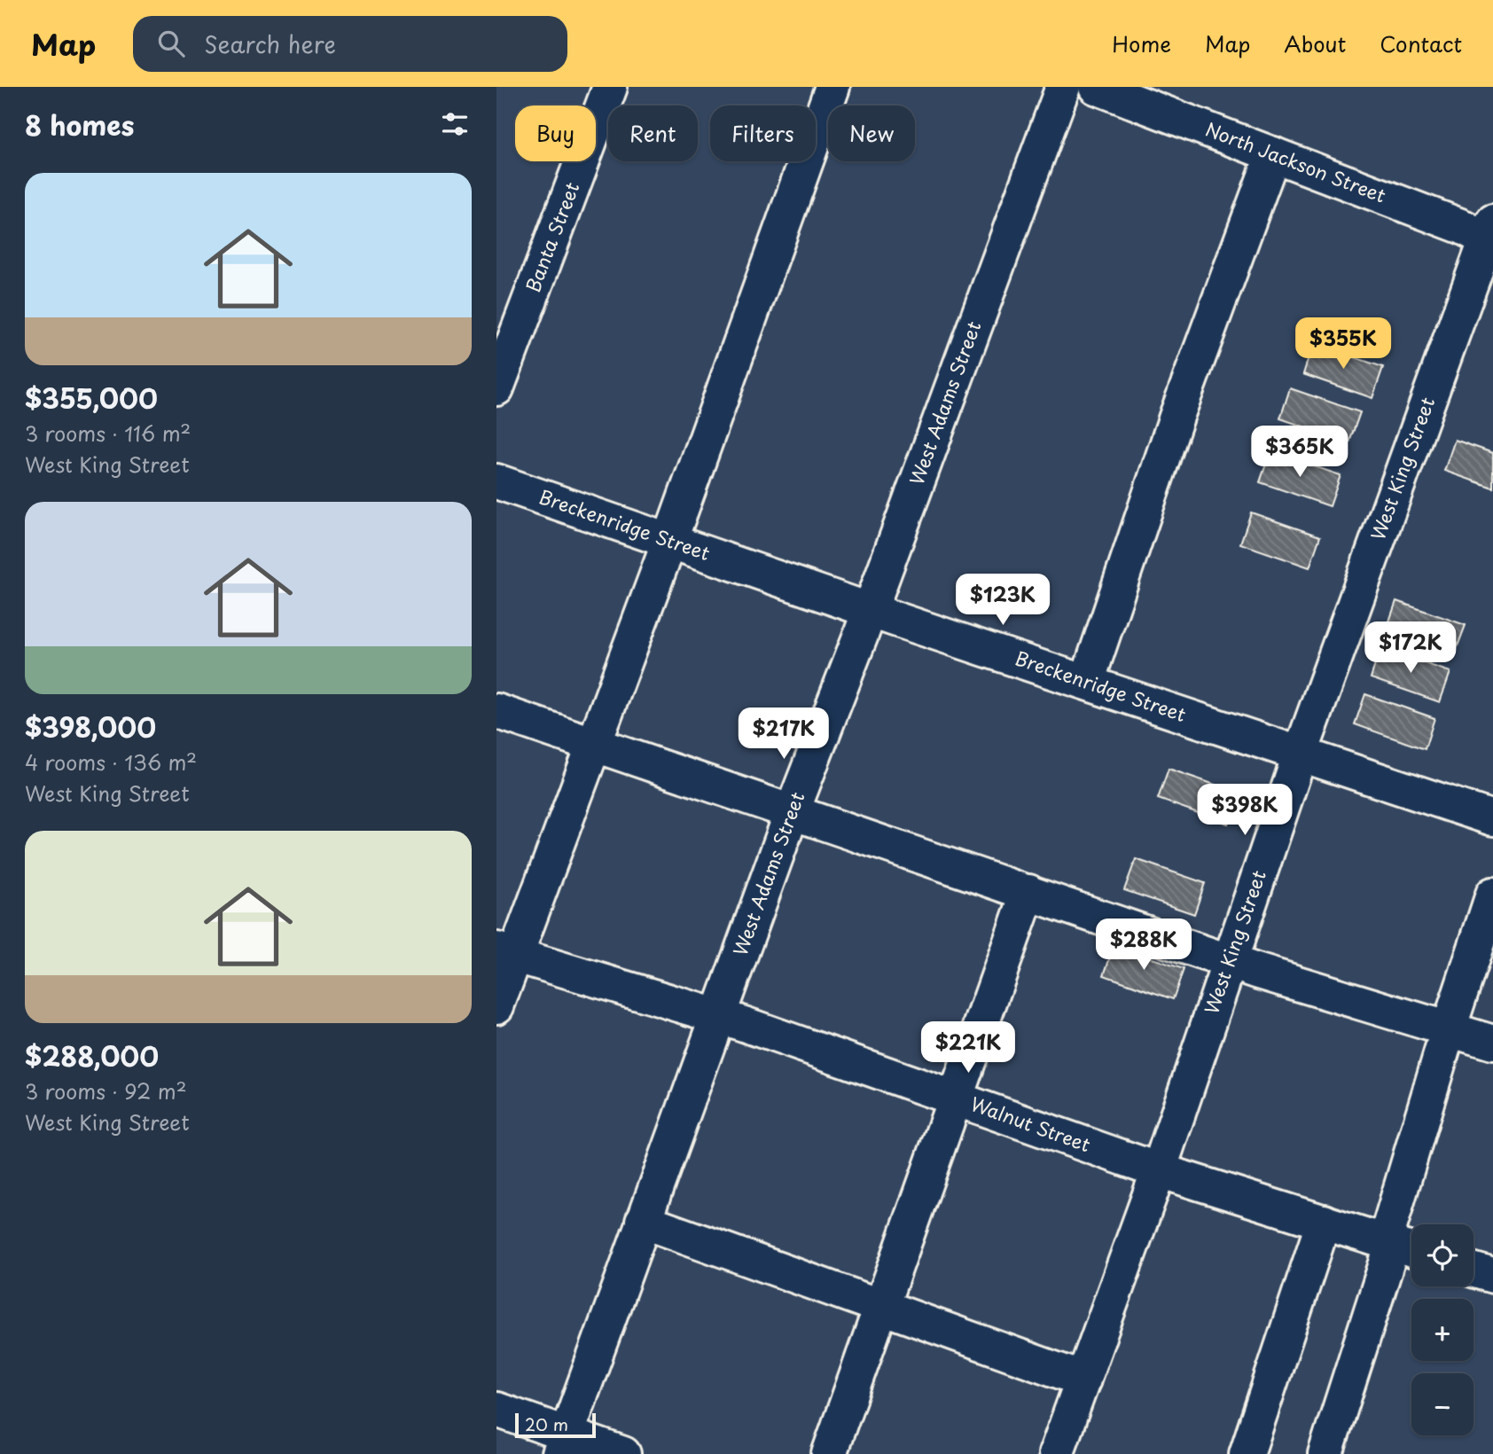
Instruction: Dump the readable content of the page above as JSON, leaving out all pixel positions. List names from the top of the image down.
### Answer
{
  "streets": {
    "street": [
      "North Jackson Street",
      "Banta Street",
      "West Adams Street",
      "West King Street",
      "Breckenridge Street",
      "Walnut Street"
    ]
  },
  "crossings": [
    ["North Jackson Street", "West King Street"],
    ["West Adams Street", "Breckenridge Street"],
    ["West Adams Street", "Walnut Street"],
    ["West King Street", "Breckenridge Street"],
    ["West King Street", "Walnut Street"]
  ],
  "scale_bar": "20 m",
  "page": {
    "header": "Map",
    "search": "Search here",
    "nav": [
      "Home",
      "Map",
      "About",
      "Contact"
    ],
    "heading": "8 homes",
    "chip": [
      "Buy",
      "Rent",
      "Filters",
      "New"
    ],
    "list": [
      {
        "name": "$355,000",
        "note": "3 rooms · 116 m² · West King Street"
      },
      {
        "name": "$398,000",
        "note": "4 rooms · 136 m² · West King Street"
      },
      {
        "name": "$288,000",
        "note": "3 rooms · 92 m² · West King Street"
      }
    ],
    "price": [
      "$355K",
      "$365K",
      "$123K",
      "$172K",
      "$217K",
      "$398K",
      "$288K",
      "$221K"
    ],
    "map_buttons": ["+", "−"],
    "scale": "20 m"
  }
}
